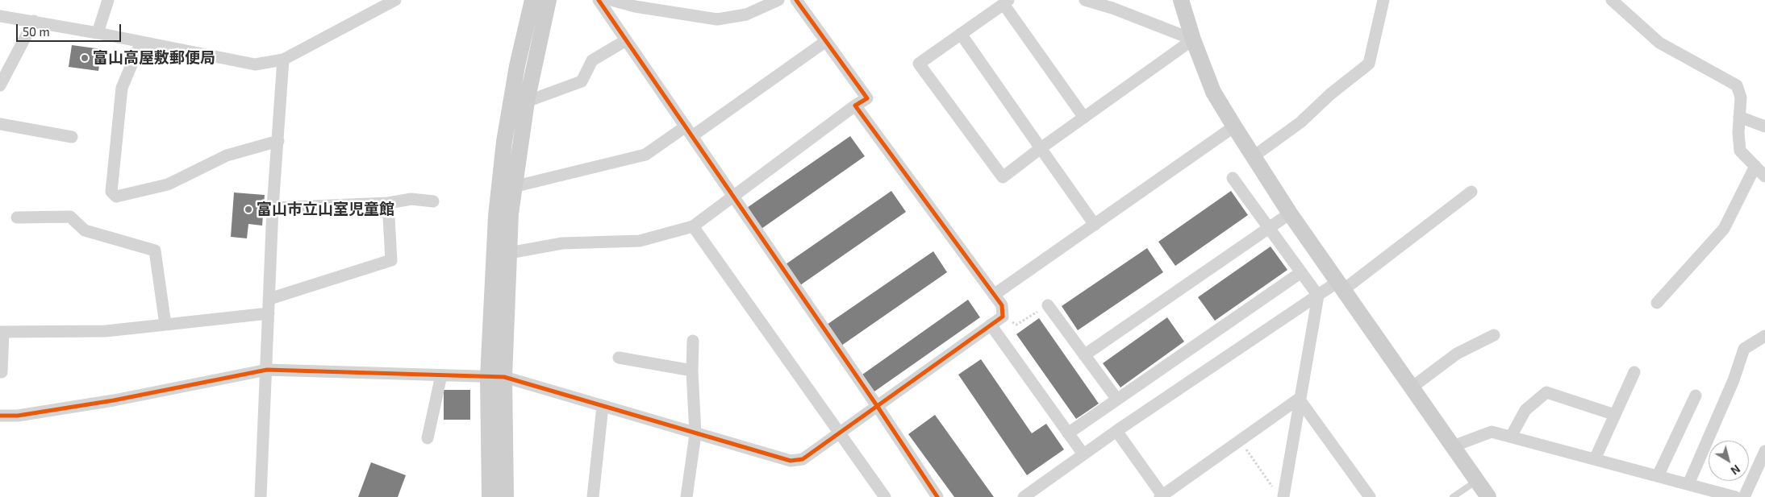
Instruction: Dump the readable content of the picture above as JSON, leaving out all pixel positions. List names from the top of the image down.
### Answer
{
  "places": ["富山高屋敷郵便局", "富山市立山室児童館"],
  "scale_bar": "50 m",
  "north": "bottom right"
}
